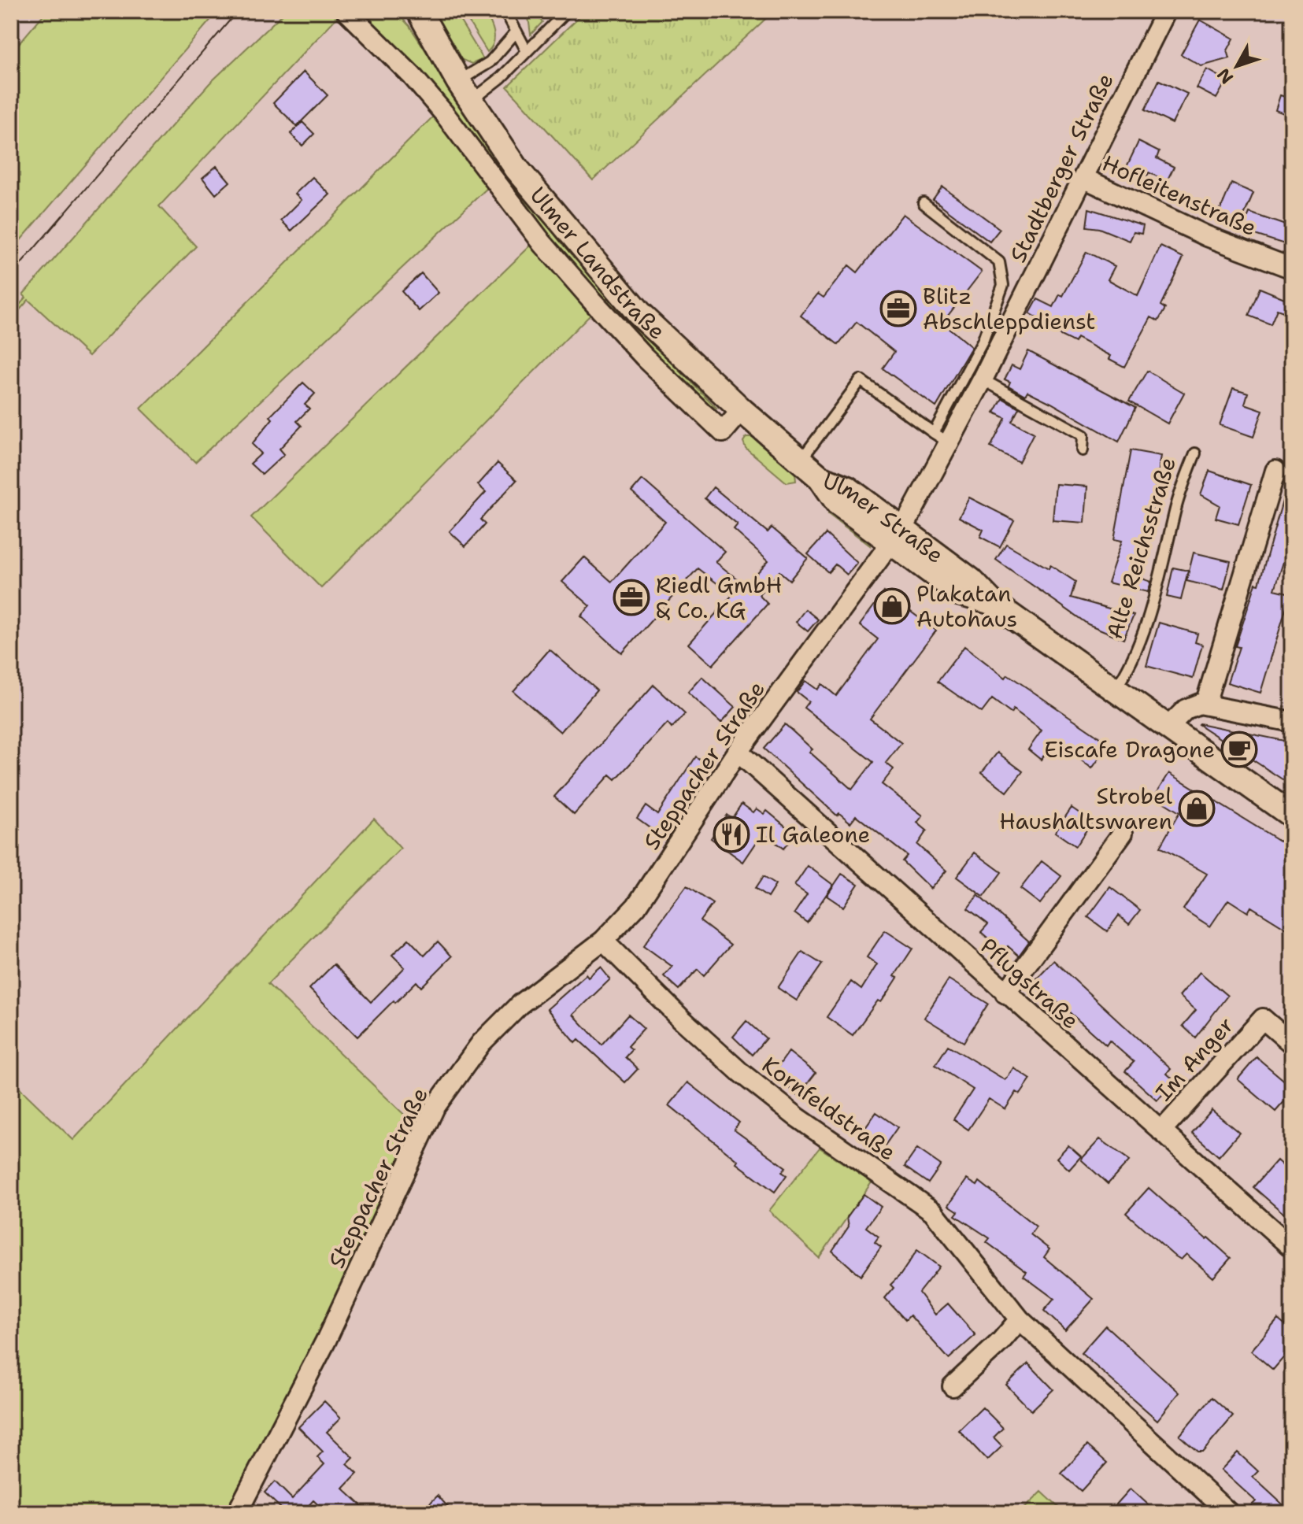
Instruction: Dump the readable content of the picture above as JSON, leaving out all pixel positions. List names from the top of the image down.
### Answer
{
  "streets": {
    "street": [
      "Stadtberger Straße",
      "Hofleitenstraße",
      "Ulmer Landstraße",
      "Ulmer Straße",
      "Steppacher Straße",
      "Pflugstraße",
      "Im Anger",
      "Kornfeldstraße"
    ],
    "lane": ["Alte Reichsstraße"]
  },
  "crossings": [
    ["Stadtberger Straße", "Hofleitenstraße"],
    ["Stadtberger Straße", "Ulmer Straße"],
    ["Stadtberger Straße", "Steppacher Straße"],
    ["Ulmer Landstraße", "Ulmer Straße"],
    ["Ulmer Straße", "Alte Reichsstraße"],
    ["Ulmer Straße", "Steppacher Straße"],
    ["Steppacher Straße", "Pflugstraße"],
    ["Steppacher Straße", "Kornfeldstraße"],
    ["Pflugstraße", "Im Anger"]
  ],
  "places": {
    "office": ["Blitz Abschleppdienst", "Riedl GmbH & Co. KG"],
    "shop": ["Plakatan Autohaus", "Strobel Haushaltswaren"],
    "cafe": ["Eiscafe Dragone"],
    "restaurant": ["Il Galeone"]
  },
  "north": "bottom left"
}
